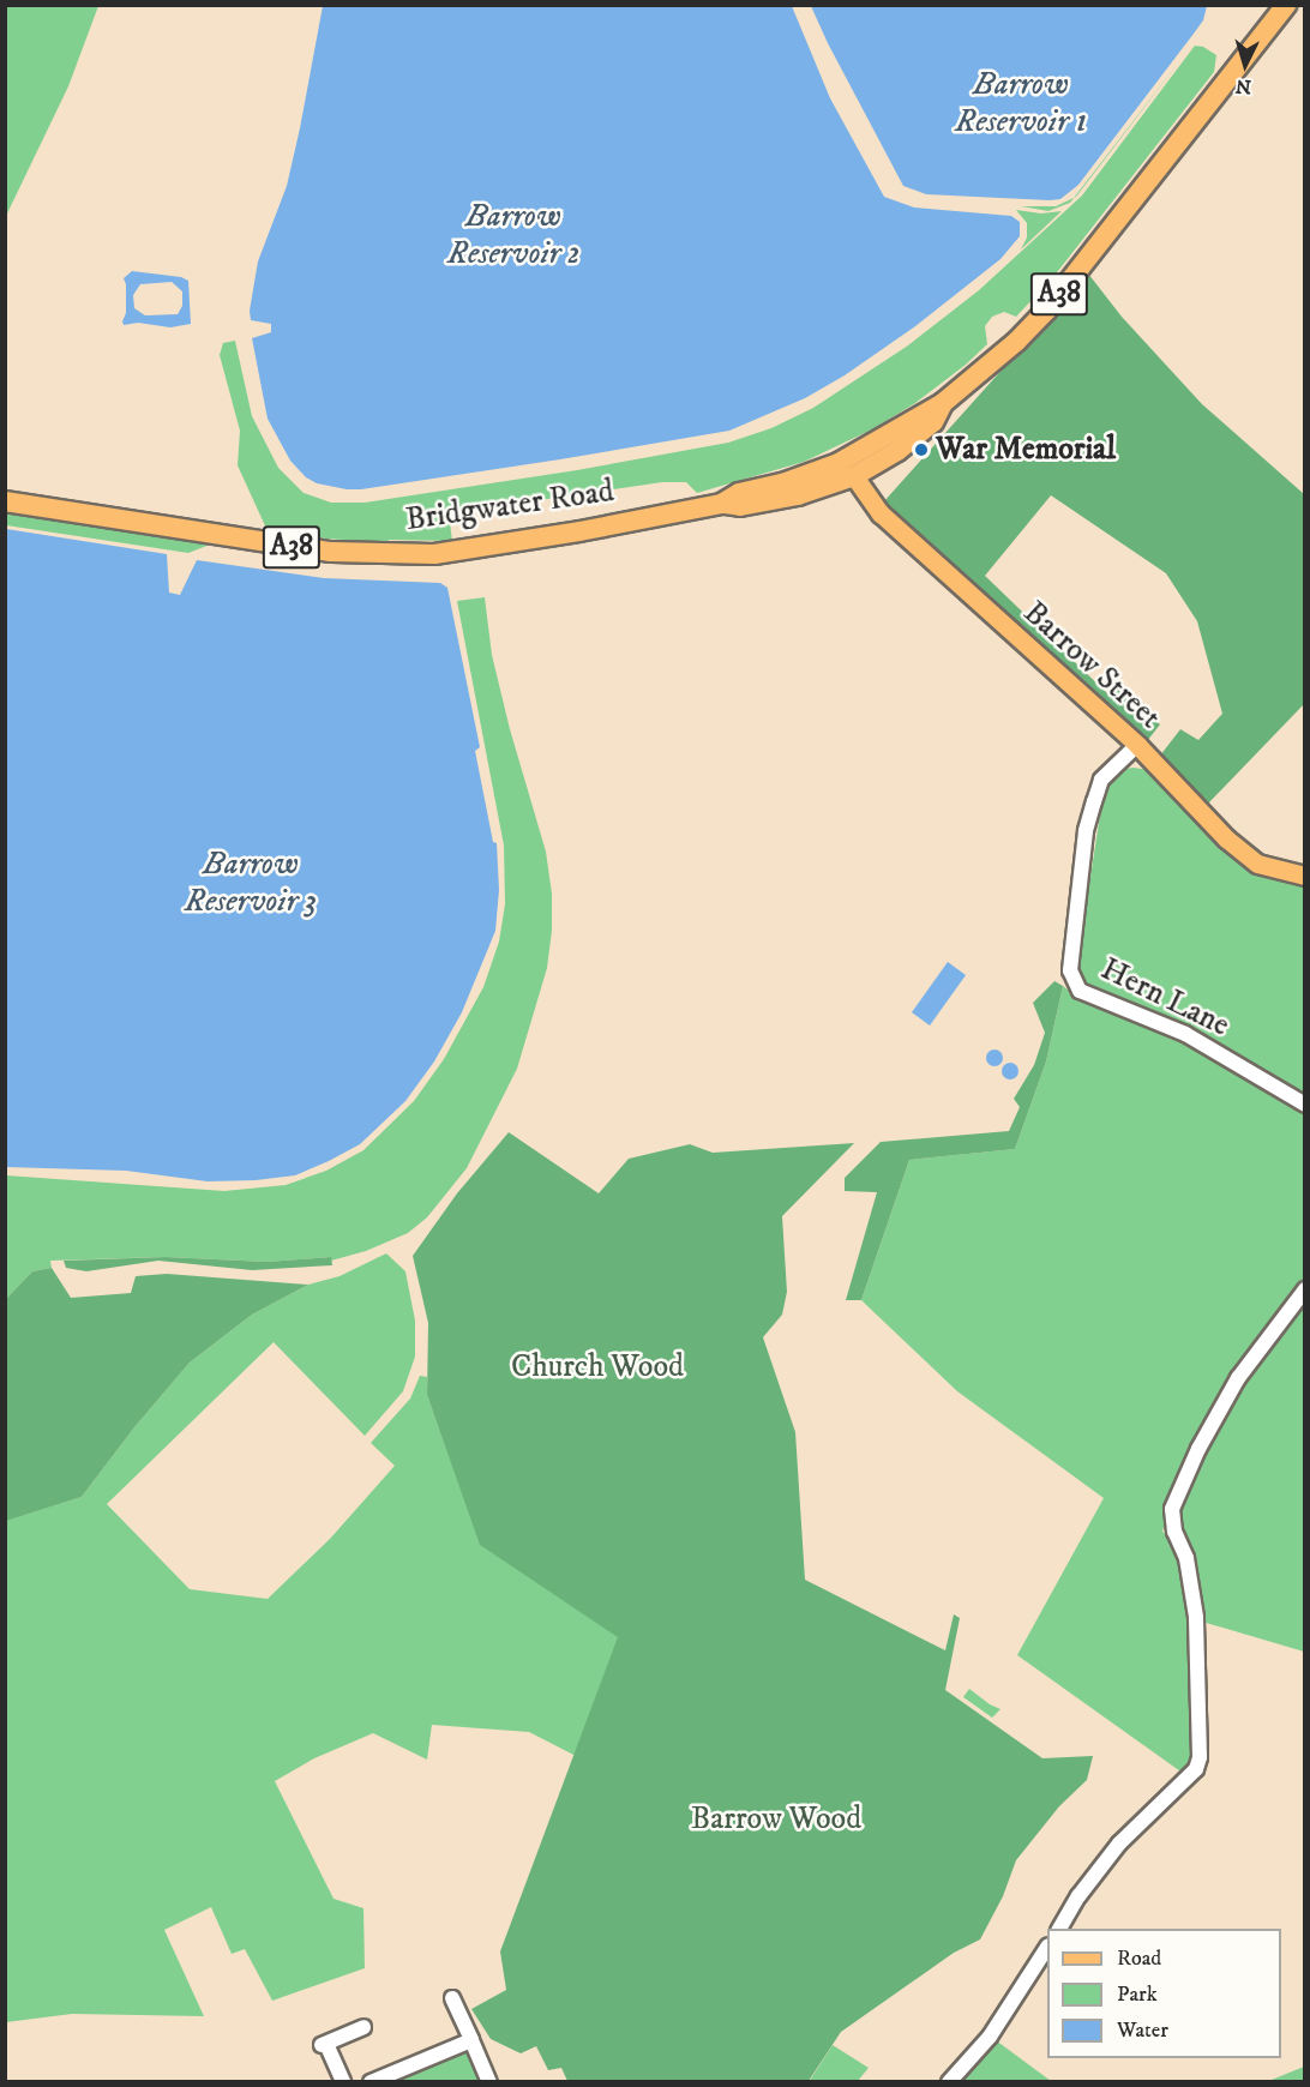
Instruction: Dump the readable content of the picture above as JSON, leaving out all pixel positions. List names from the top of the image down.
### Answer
{
  "streets": {
    "highway": ["A38", "Bridgwater Road"],
    "main road": ["Barrow Street"],
    "street": ["Hern Lane"]
  },
  "crossings": [
    ["Bridgwater Road", "Barrow Street"],
    ["Barrow Street", "Hern Lane"]
  ],
  "water": ["Barrow Reservoir 1", "Barrow Reservoir 2", "Barrow Reservoir 3"],
  "parks": ["Church Wood", "Barrow Wood"],
  "places": ["War Memorial"],
  "legend": ["Road", "Park", "Water"],
  "north": "bottom"
}
